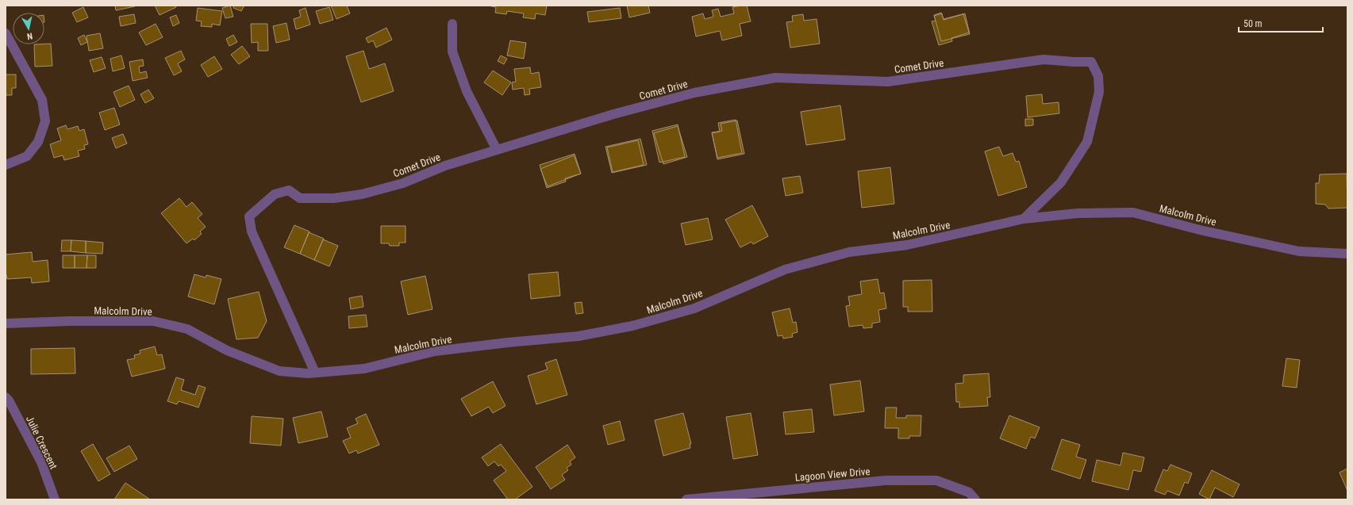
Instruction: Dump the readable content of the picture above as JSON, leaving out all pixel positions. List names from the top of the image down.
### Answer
{
  "streets": {
    "street": [
      "Comet Drive",
      "Malcolm Drive",
      "Julie Crescent",
      "Lagoon View Drive"
    ]
  },
  "crossings": [
    ["Comet Drive", "Malcolm Drive"]
  ],
  "scale_bar": "50 m",
  "north": "bottom"
}
